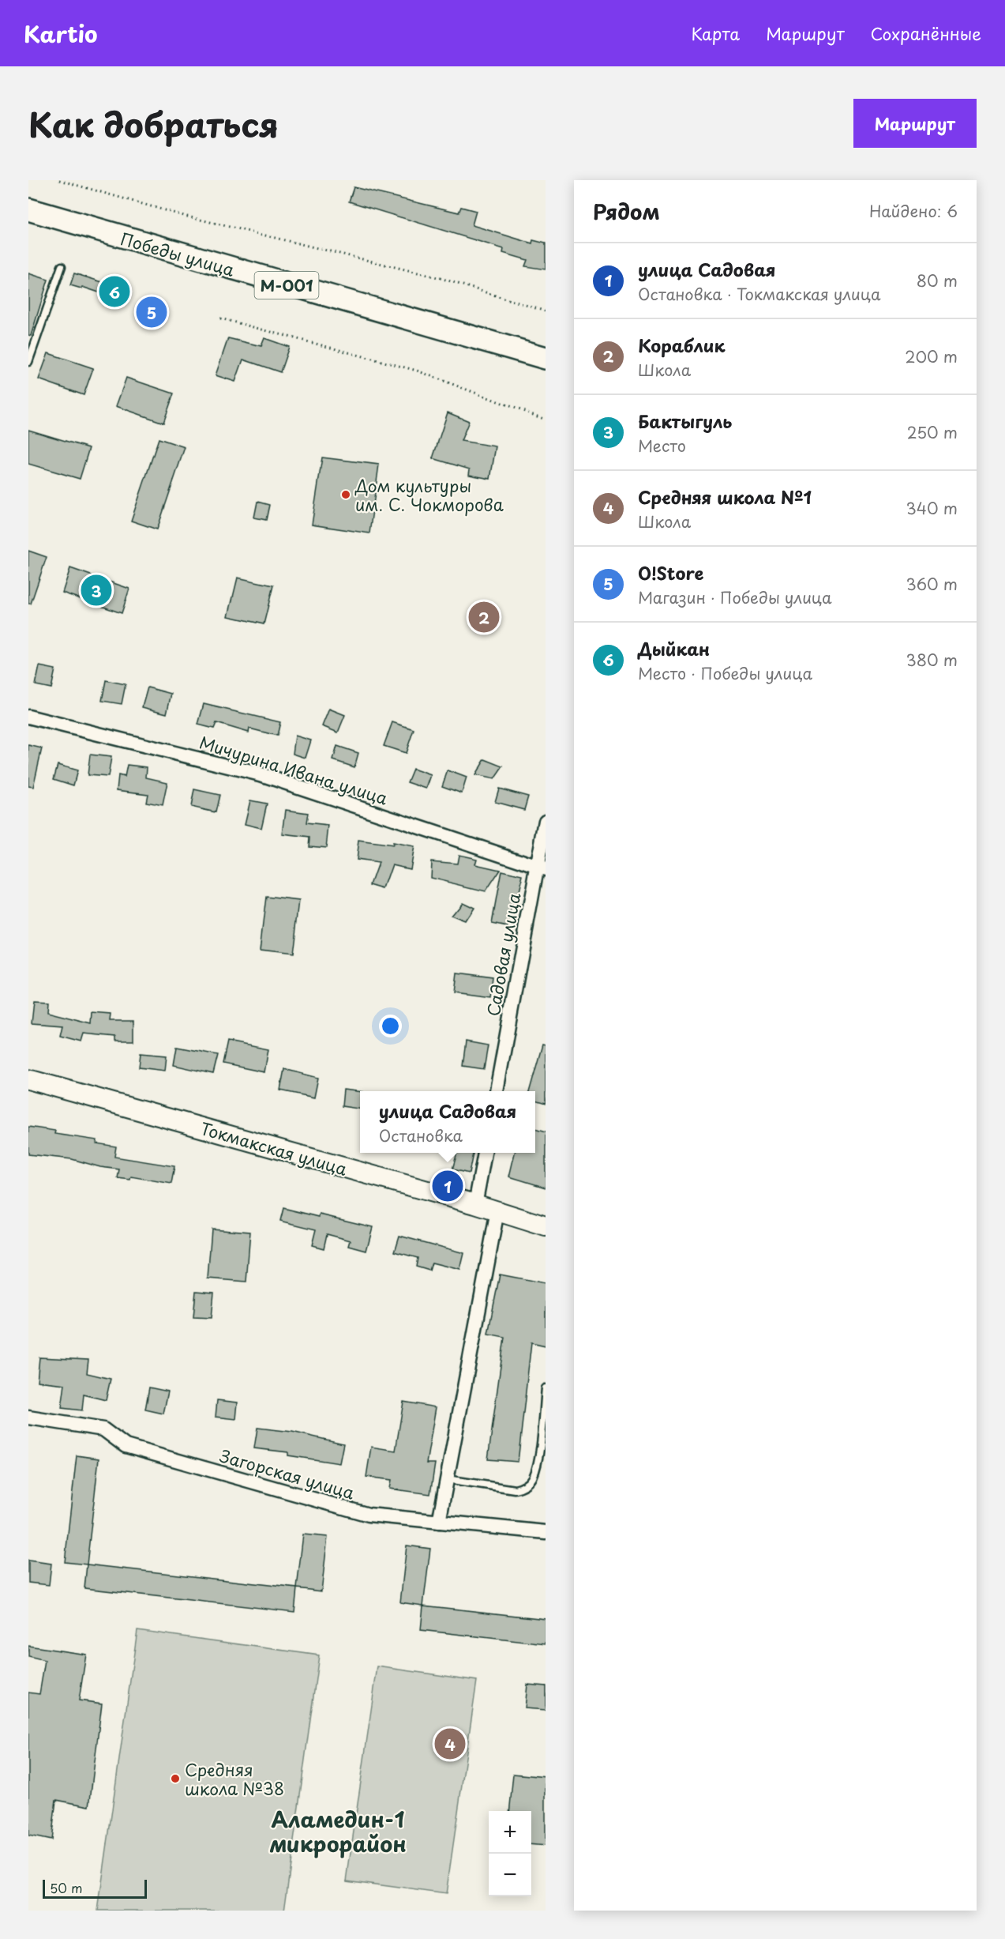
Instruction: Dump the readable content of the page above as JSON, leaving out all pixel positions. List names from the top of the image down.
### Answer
{
  "streets": {
    "main road": ["Победы улица", "М-001", "Токмакская улица"],
    "street": ["Мичурина Ивана улица", "Садовая улица", "Загорская улица"]
  },
  "crossings": [
    ["Мичурина Ивана улица", "Садовая улица"]
  ],
  "districts": ["Аламедин-1 микрорайон"],
  "places": ["Дом культуры им. С. Чокморова", "Средняя школа №38"],
  "scale_bar": "50 m",
  "page": {
    "header": "Kartio",
    "nav": ["Карта", "Маршрут", "Сохранённые"],
    "title": "Как добраться",
    "buttons": "Маршрут",
    "heading": ["Рядом", "Найдено: 6"],
    "list": [
      {
        "mark": "1",
        "name": "улица Садовая",
        "note": "Остановка · Токмакская улица",
        "value": "80 m"
      },
      {
        "mark": "2",
        "name": "Кораблик",
        "note": "Школа",
        "value": "200 m"
      },
      {
        "mark": "3",
        "name": "Бактыгуль",
        "note": "Место",
        "value": "250 m"
      },
      {
        "mark": "4",
        "name": "Средняя школа №1",
        "note": "Школа",
        "value": "340 m"
      },
      {
        "mark": "5",
        "name": "O!Store",
        "note": "Магазин · Победы улица",
        "value": "360 m"
      },
      {
        "mark": "6",
        "name": "Дыйкан",
        "note": "Место · Победы улица",
        "value": "380 m"
      }
    ],
    "pins": [
      "6",
      "5",
      "3",
      "2",
      "1",
      "4"
    ],
    "popup": ["улица Садовая", "Остановка"],
    "map_buttons": ["+", "−"],
    "scale": "50 m"
  }
}
